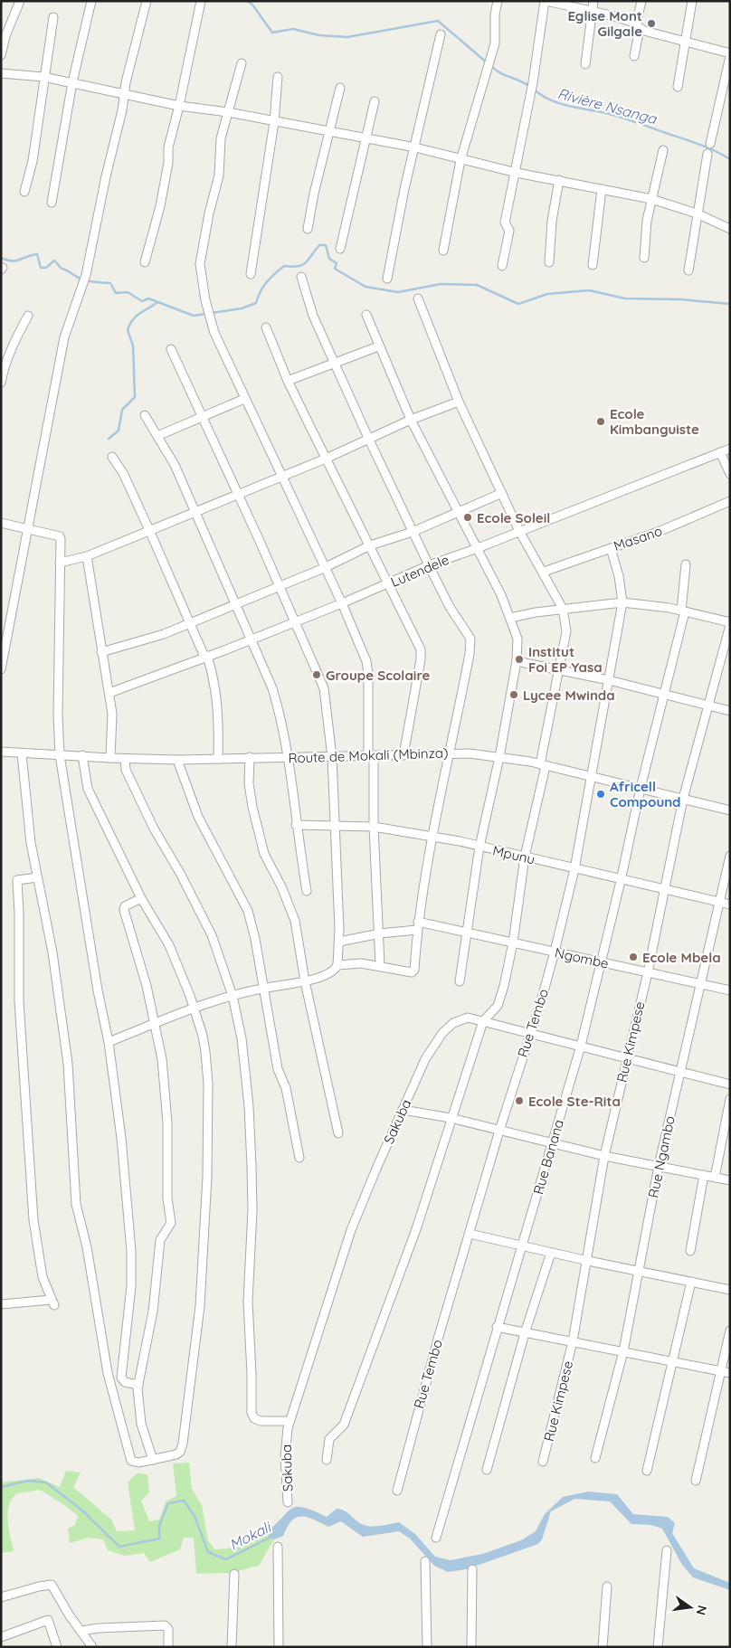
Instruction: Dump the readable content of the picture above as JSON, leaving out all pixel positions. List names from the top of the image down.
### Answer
{
  "streets": {
    "street": [
      "Masano",
      "Lutendele",
      "Route de Mokali (Mbinza)",
      "Mpunu",
      "Ngombe",
      "Rue Tembo",
      "Rue Kimpese",
      "Sakuba",
      "Rue Banana",
      "Rue Ngambo"
    ]
  },
  "crossings": [
    ["Masano", "Rue Tembo"],
    ["Route de Mokali (Mbinza)", "Rue Tembo"],
    ["Route de Mokali (Mbinza)", "Rue Kimpese"],
    ["Route de Mokali (Mbinza)", "Rue Banana"],
    ["Mpunu", "Rue Tembo"],
    ["Mpunu", "Rue Kimpese"],
    ["Mpunu", "Rue Banana"],
    ["Mpunu", "Rue Ngambo"],
    ["Ngombe", "Rue Tembo"],
    ["Ngombe", "Rue Kimpese"],
    ["Ngombe", "Rue Banana"],
    ["Ngombe", "Rue Ngambo"],
    ["Rue Tembo", "Sakuba"],
    ["Rue Kimpese", "Sakuba"],
    ["Sakuba", "Rue Banana"],
    ["Sakuba", "Rue Ngambo"]
  ],
  "water": ["Rivière Nsanga", "Mokali"],
  "places": [
    "Eglise Mont Gilgale",
    "Ecole Kimbanguiste",
    "Ecole Soleil",
    "Institut Foi EP Yasa",
    "Groupe Scolaire",
    "Lycee Mwinda",
    "Africell Compound",
    "Ecole Mbela",
    "Ecole Ste-Rita"
  ],
  "north": "right"
}
